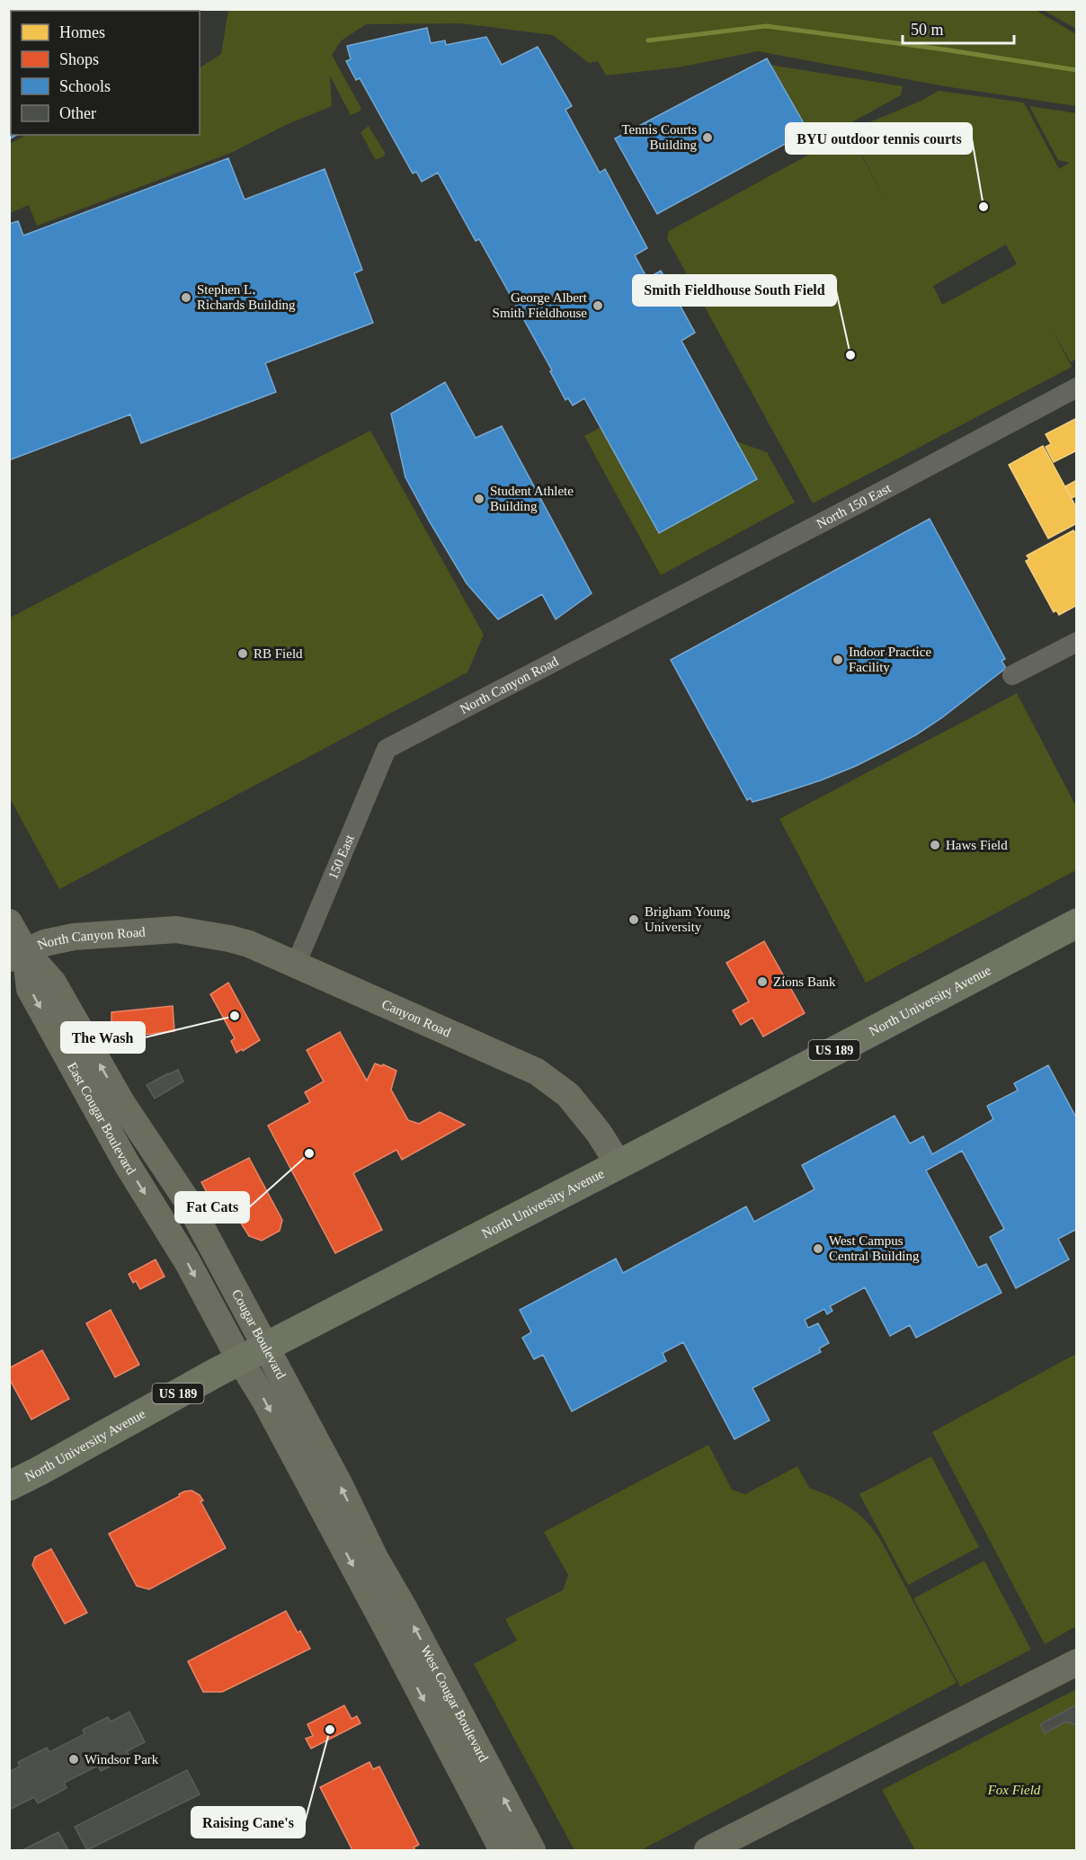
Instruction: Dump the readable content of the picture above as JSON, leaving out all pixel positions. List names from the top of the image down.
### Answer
{
  "streets": {
    "highway": ["North University Avenue", "US 189"],
    "main road": [
      "North Canyon Road",
      "Canyon Road",
      "East Cougar Boulevard",
      "Cougar Boulevard",
      "West Cougar Boulevard"
    ],
    "street": ["North 150 East", "150 East"]
  },
  "crossings": [
    ["North 150 East", "North Canyon Road"],
    ["North Canyon Road", "150 East"],
    ["North Canyon Road", "Canyon Road"],
    ["North Canyon Road", "East Cougar Boulevard"],
    ["150 East", "Canyon Road"],
    ["North University Avenue", "Canyon Road"],
    ["North University Avenue", "Cougar Boulevard"],
    ["East Cougar Boulevard", "Cougar Boulevard"],
    ["Cougar Boulevard", "West Cougar Boulevard"]
  ],
  "parks": ["Fox Field"],
  "places": [
    "Tennis Courts Building",
    "BYU outdoor tennis courts",
    "Stephen L. Richards Building",
    "George Albert Smith Fieldhouse",
    "Smith Fieldhouse South Field",
    "Student Athlete Building",
    "RB Field",
    "Indoor Practice Facility",
    "Haws Field",
    "Brigham Young University",
    "Zions Bank",
    "The Wash",
    "Fat Cats",
    "West Campus Central Building",
    "Raising Cane's",
    "Windsor Park"
  ],
  "legend": [
    "Homes",
    "Shops",
    "Schools",
    "Other"
  ],
  "scale_bar": "50 m"
}
